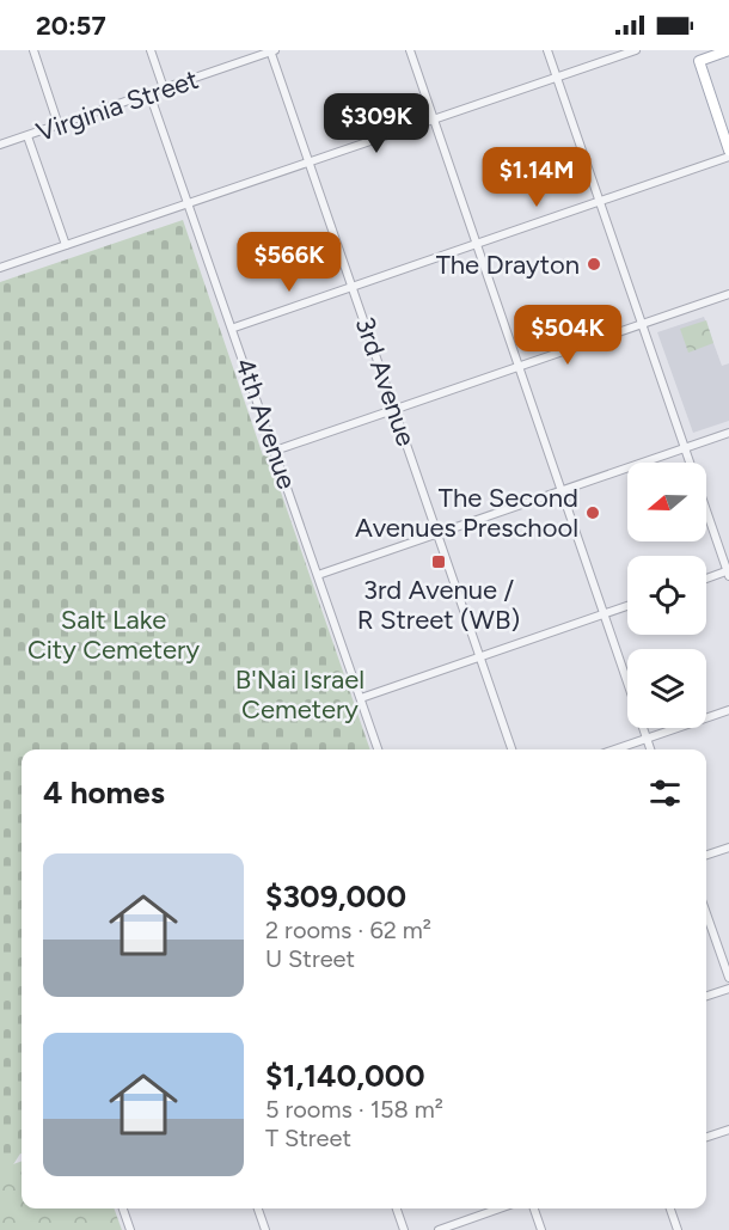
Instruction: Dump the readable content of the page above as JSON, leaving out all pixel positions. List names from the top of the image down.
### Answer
{
  "streets": {
    "street": ["Virginia Street", "3rd Avenue", "4th Avenue"]
  },
  "crossings": [
    ["Virginia Street", "3rd Avenue"],
    ["Virginia Street", "4th Avenue"]
  ],
  "parks": ["Salt Lake City Cemetery", "B'Nai Israel Cemetery"],
  "places": {
    "other": ["The Drayton", "The Second Avenues Preschool"],
    "transit": ["3rd Avenue / R Street (WB)"]
  },
  "north": "left",
  "page": {
    "status": "20:57",
    "price": [
      "$309K",
      "$1.14M",
      "$566K",
      "$504K"
    ],
    "heading": "4 homes",
    "list": [
      {
        "name": "$309,000",
        "note": "2 rooms · 62 m² · U Street"
      },
      {
        "name": "$1,140,000",
        "note": "5 rooms · 158 m² · T Street"
      }
    ]
  }
}
